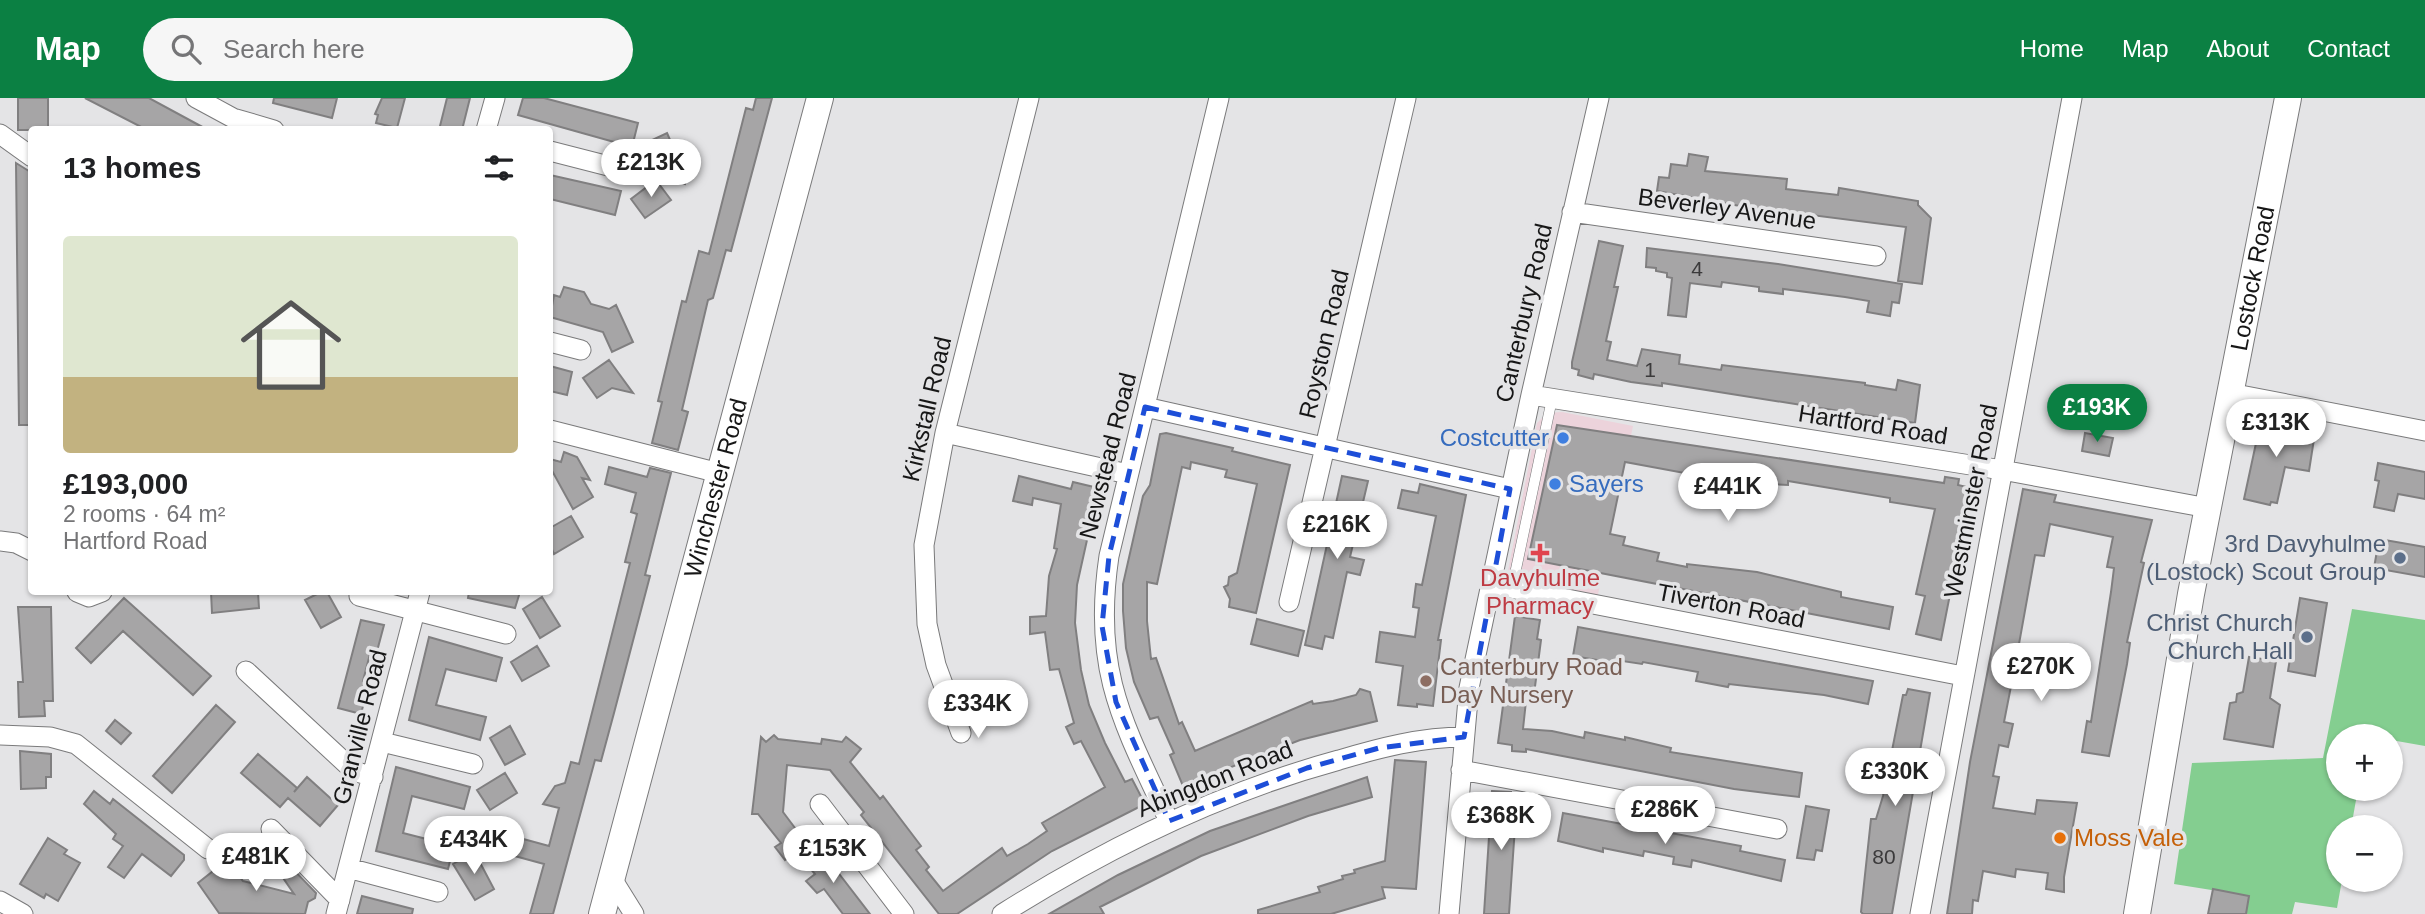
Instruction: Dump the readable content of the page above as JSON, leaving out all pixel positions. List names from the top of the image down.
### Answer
{
  "streets": {
    "street": [
      "Beverley Avenue",
      "Lostock Road",
      "Canterbury Road",
      "Royston Road",
      "Kirkstall Road",
      "Hartford Road",
      "Newstead Road",
      "Winchester Road",
      "Westminster Road",
      "Tiverton Road",
      "Granville Road",
      "Abingdon Road"
    ]
  },
  "crossings": [
    ["Beverley Avenue", "Canterbury Road"],
    ["Lostock Road", "Hartford Road"],
    ["Canterbury Road", "Hartford Road"],
    ["Canterbury Road", "Tiverton Road"],
    ["Canterbury Road", "Abingdon Road"],
    ["Hartford Road", "Westminster Road"],
    ["Newstead Road", "Abingdon Road"],
    ["Westminster Road", "Tiverton Road"]
  ],
  "places": {
    "other": [
      "Costcutter",
      "Sayers",
      "3rd Davyhulme (Lostock) Scout Group",
      "Christ Church Church Hall",
      "Canterbury Road Day Nursery",
      "Moss Vale"
    ],
    "health": ["Davyhulme Pharmacy"]
  },
  "house_numbers": ["4", "1", "80"],
  "page": {
    "header": "Map",
    "search": "Search here",
    "nav": [
      "Home",
      "Map",
      "About",
      "Contact"
    ],
    "heading": "13 homes",
    "price": [
      "£213K",
      "£193K",
      "£313K",
      "£441K",
      "£216K",
      "£270K",
      "£334K",
      "£330K",
      "£286K",
      "£368K",
      "£434K",
      "£153K",
      "£481K"
    ],
    "list": [
      {
        "name": "£193,000",
        "note": "2 rooms · 64 m² · Hartford Road"
      }
    ],
    "map_buttons": ["+", "−"]
  }
}
